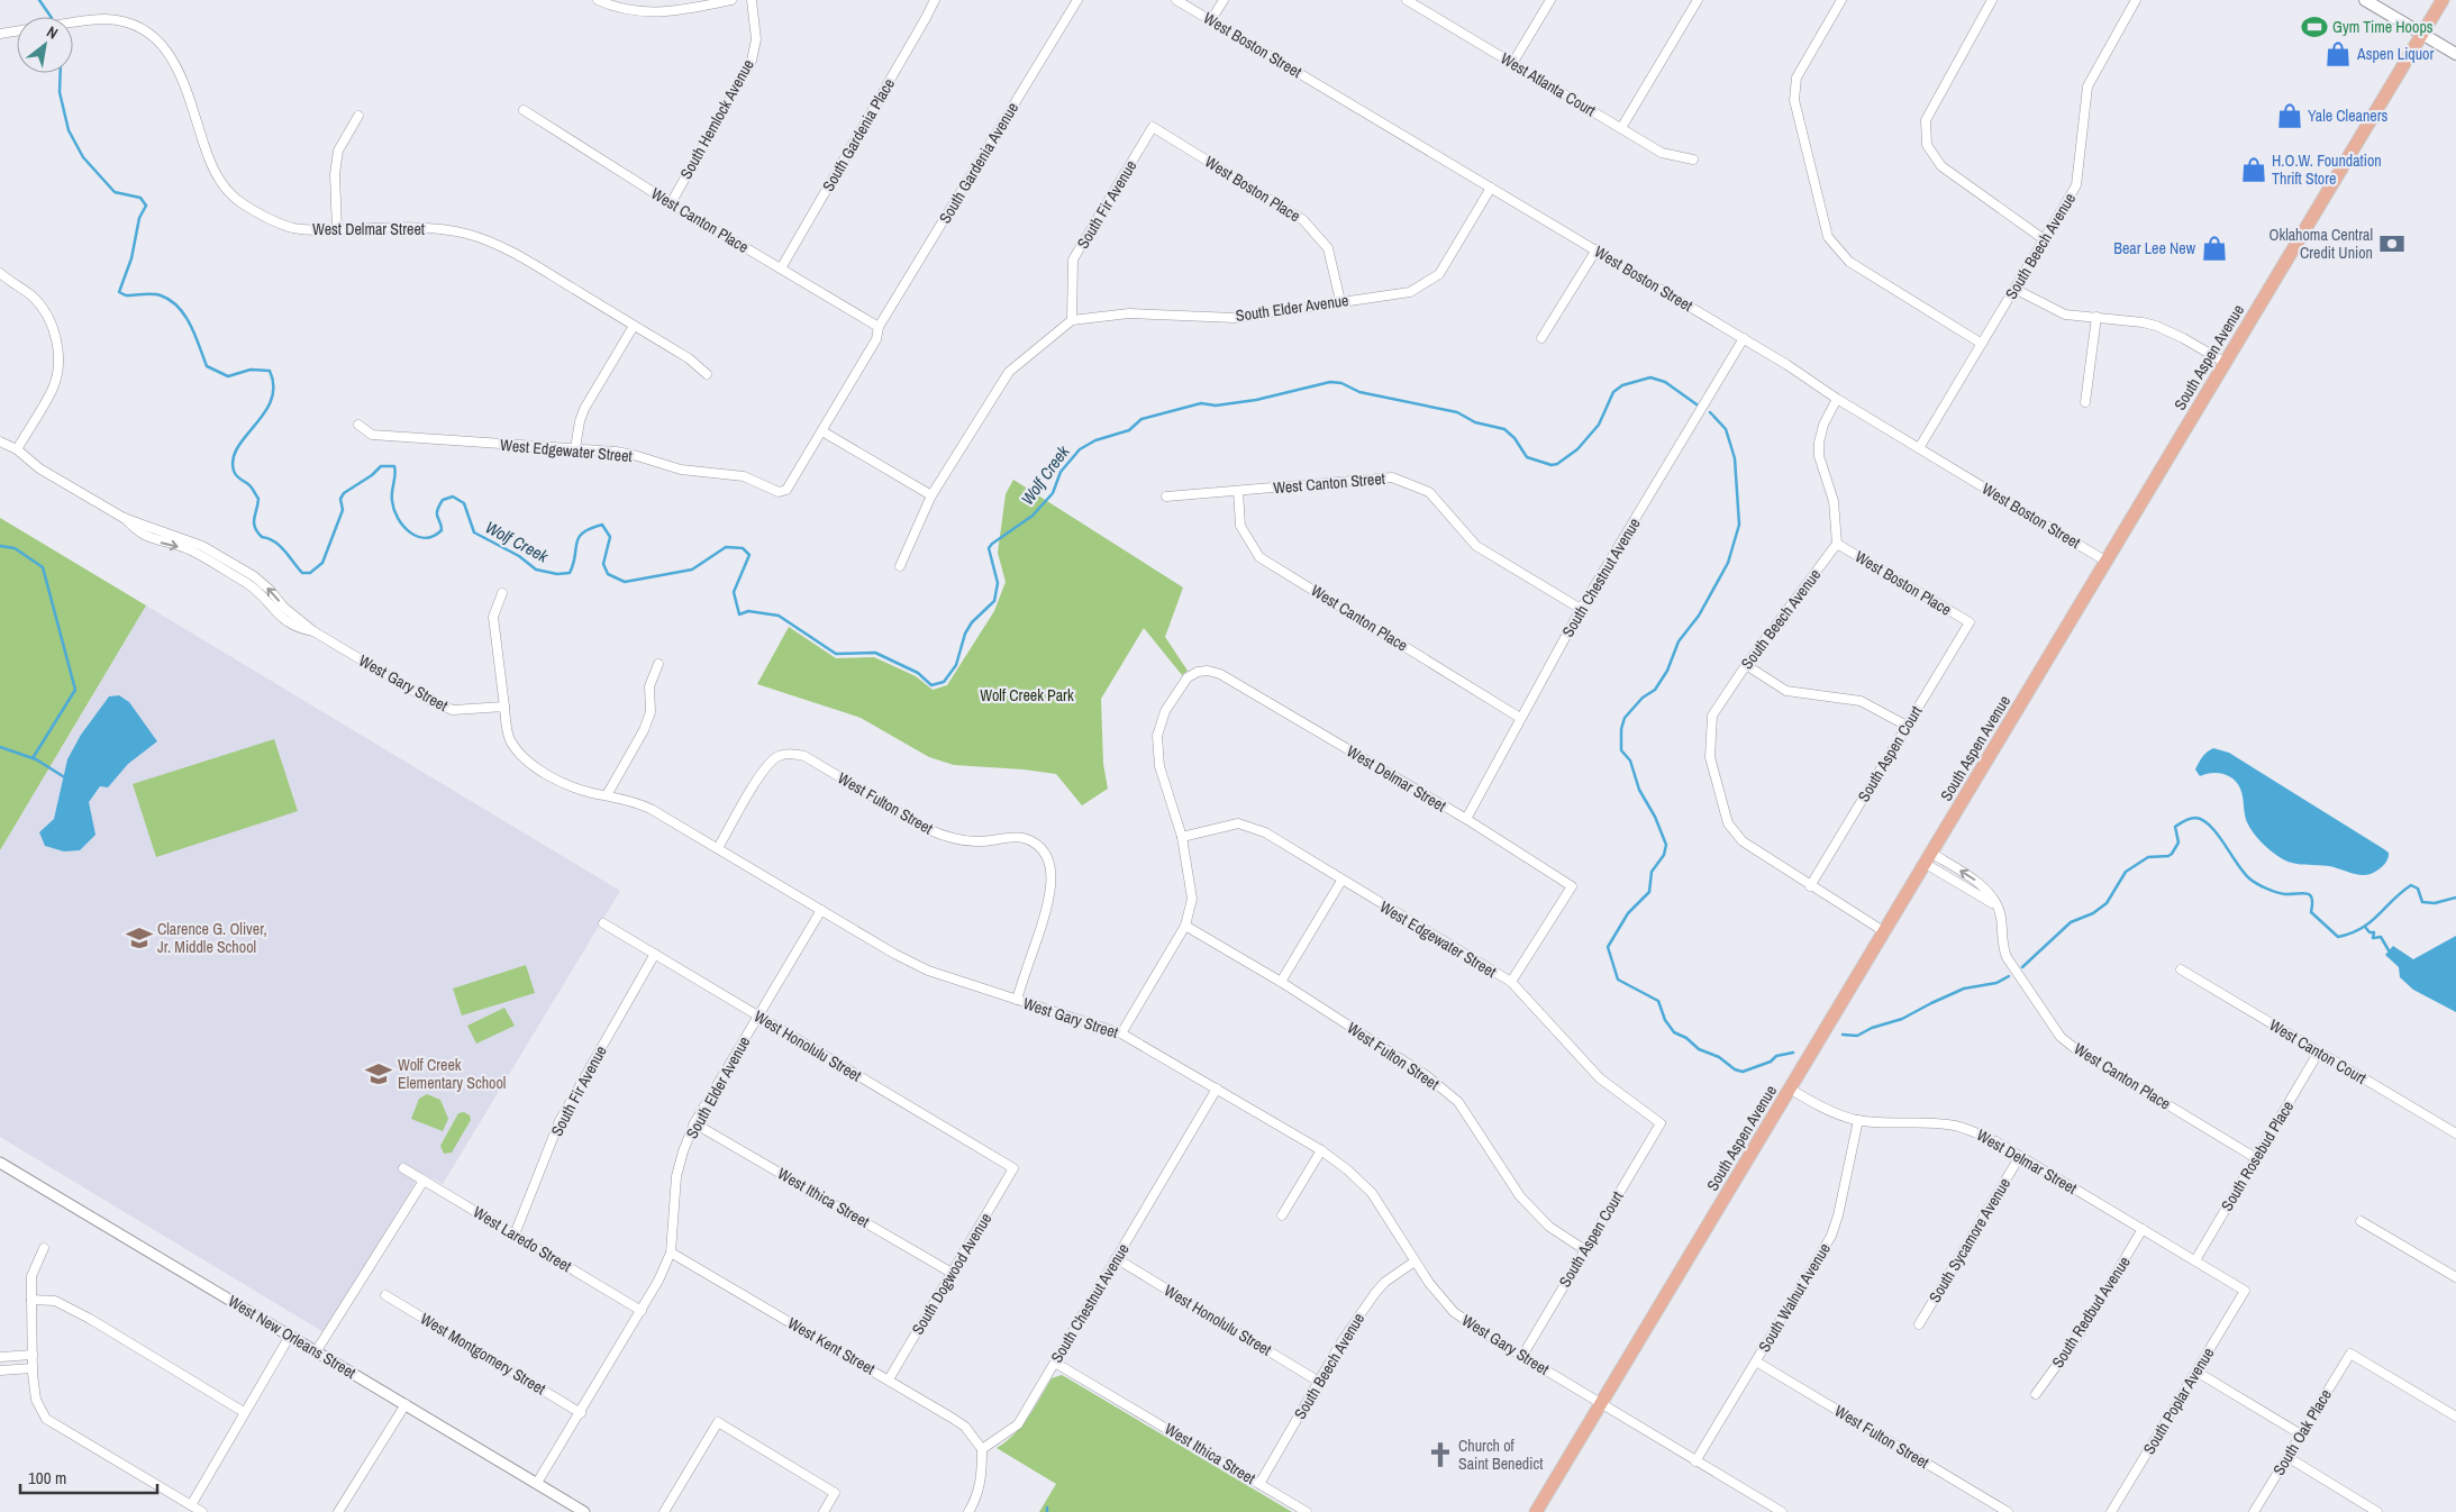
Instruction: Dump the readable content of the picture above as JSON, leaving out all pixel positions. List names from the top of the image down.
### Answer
{
  "streets": {
    "main road": ["South Aspen Avenue"],
    "street": [
      "West Boston Street",
      "West Atlanta Court",
      "South Hemlock Avenue",
      "South Gardenia Place",
      "South Gardenia Avenue",
      "West Boston Place",
      "South Fir Avenue",
      "West Canton Place",
      "West Delmar Street",
      "South Beech Avenue",
      "South Elder Avenue",
      "West Edgewater Street",
      "West Canton Street",
      "South Chestnut Avenue",
      "West Gary Street",
      "South Aspen Court",
      "West Fulton Street",
      "West Honolulu Street",
      "West Canton Court",
      "South Rosebud Place",
      "West Ithica Street",
      "West Laredo Street",
      "South Sycamore Avenue",
      "South Dogwood Avenue",
      "South Walnut Avenue",
      "South Redbud Avenue",
      "West New Orleans Street",
      "West Kent Street",
      "West Montgomery Street",
      "South Poplar Avenue",
      "South Oak Place"
    ]
  },
  "crossings": [
    ["West Boston Street", "South Beech Avenue"],
    ["West Boston Street", "South Elder Avenue"],
    ["West Boston Street", "South Aspen Avenue"],
    ["West Boston Street", "South Chestnut Avenue"],
    ["South Hemlock Avenue", "West Canton Place"],
    ["South Gardenia Place", "West Canton Place"],
    ["South Gardenia Avenue", "West Canton Place"],
    ["South Gardenia Avenue", "West Edgewater Street"],
    ["West Boston Place", "South Fir Avenue"],
    ["West Boston Place", "South Beech Avenue"],
    ["West Boston Place", "South Elder Avenue"],
    ["West Boston Place", "South Aspen Court"],
    ["South Fir Avenue", "South Elder Avenue"],
    ["South Fir Avenue", "West Honolulu Street"],
    ["South Fir Avenue", "West Laredo Street"],
    ["West Canton Place", "South Aspen Avenue"],
    ["West Canton Place", "West Edgewater Street"],
    ["West Canton Place", "West Canton Street"],
    ["West Canton Place", "South Chestnut Avenue"],
    ["West Canton Place", "South Rosebud Place"],
    ["West Delmar Street", "South Aspen Avenue"],
    ["West Delmar Street", "West Edgewater Street"],
    ["West Delmar Street", "South Chestnut Avenue"],
    ["West Delmar Street", "South Rosebud Place"],
    ["West Delmar Street", "South Sycamore Avenue"],
    ["West Delmar Street", "South Walnut Avenue"],
    ["West Delmar Street", "South Redbud Avenue"],
    ["West Delmar Street", "South Poplar Avenue"],
    ["South Beech Avenue", "West Gary Street"],
    ["South Beech Avenue", "South Aspen Court"],
    ["South Beech Avenue", "West Honolulu Street"],
    ["South Beech Avenue", "West Ithica Street"],
    ["South Elder Avenue", "West Gary Street"],
    ["South Elder Avenue", "West Honolulu Street"],
    ["South Elder Avenue", "West Ithica Street"],
    ["South Elder Avenue", "West Laredo Street"],
    ["South Elder Avenue", "West New Orleans Street"],
    ["South Elder Avenue", "West Kent Street"],
    ["South Elder Avenue", "West Montgomery Street"],
    ["South Aspen Avenue", "West Gary Street"],
    ["West Edgewater Street", "South Aspen Court"],
    ["West Canton Street", "South Chestnut Avenue"],
    ["South Chestnut Avenue", "West Gary Street"],
    ["South Chestnut Avenue", "West Honolulu Street"],
    ["South Chestnut Avenue", "West Ithica Street"],
    ["South Chestnut Avenue", "West Kent Street"],
    ["West Gary Street", "South Aspen Court"],
    ["West Gary Street", "West Fulton Street"],
    ["West Gary Street", "South Walnut Avenue"],
    ["South Aspen Court", "West Fulton Street"],
    ["West Fulton Street", "South Walnut Avenue"],
    ["West Honolulu Street", "South Dogwood Avenue"],
    ["West Canton Court", "South Rosebud Place"],
    ["West Ithica Street", "South Dogwood Avenue"],
    ["South Dogwood Avenue", "West Kent Street"]
  ],
  "water": ["Wolf Creek"],
  "parks": ["Wolf Creek Park"],
  "places": {
    "sports": ["Gym Time Hoops"],
    "shop": [
      "Aspen Liquor",
      "Yale Cleaners",
      "H.O.W. Foundation Thrift Store",
      "Bear Lee New"
    ],
    "bank": ["Oklahoma Central Credit Union"],
    "school or university": ["Clarence G. Oliver, Jr. Middle School", "Wolf Creek Elementary School"],
    "church": ["Church of Saint Benedict"]
  },
  "scale_bar": "100 m",
  "north": "top right"
}
